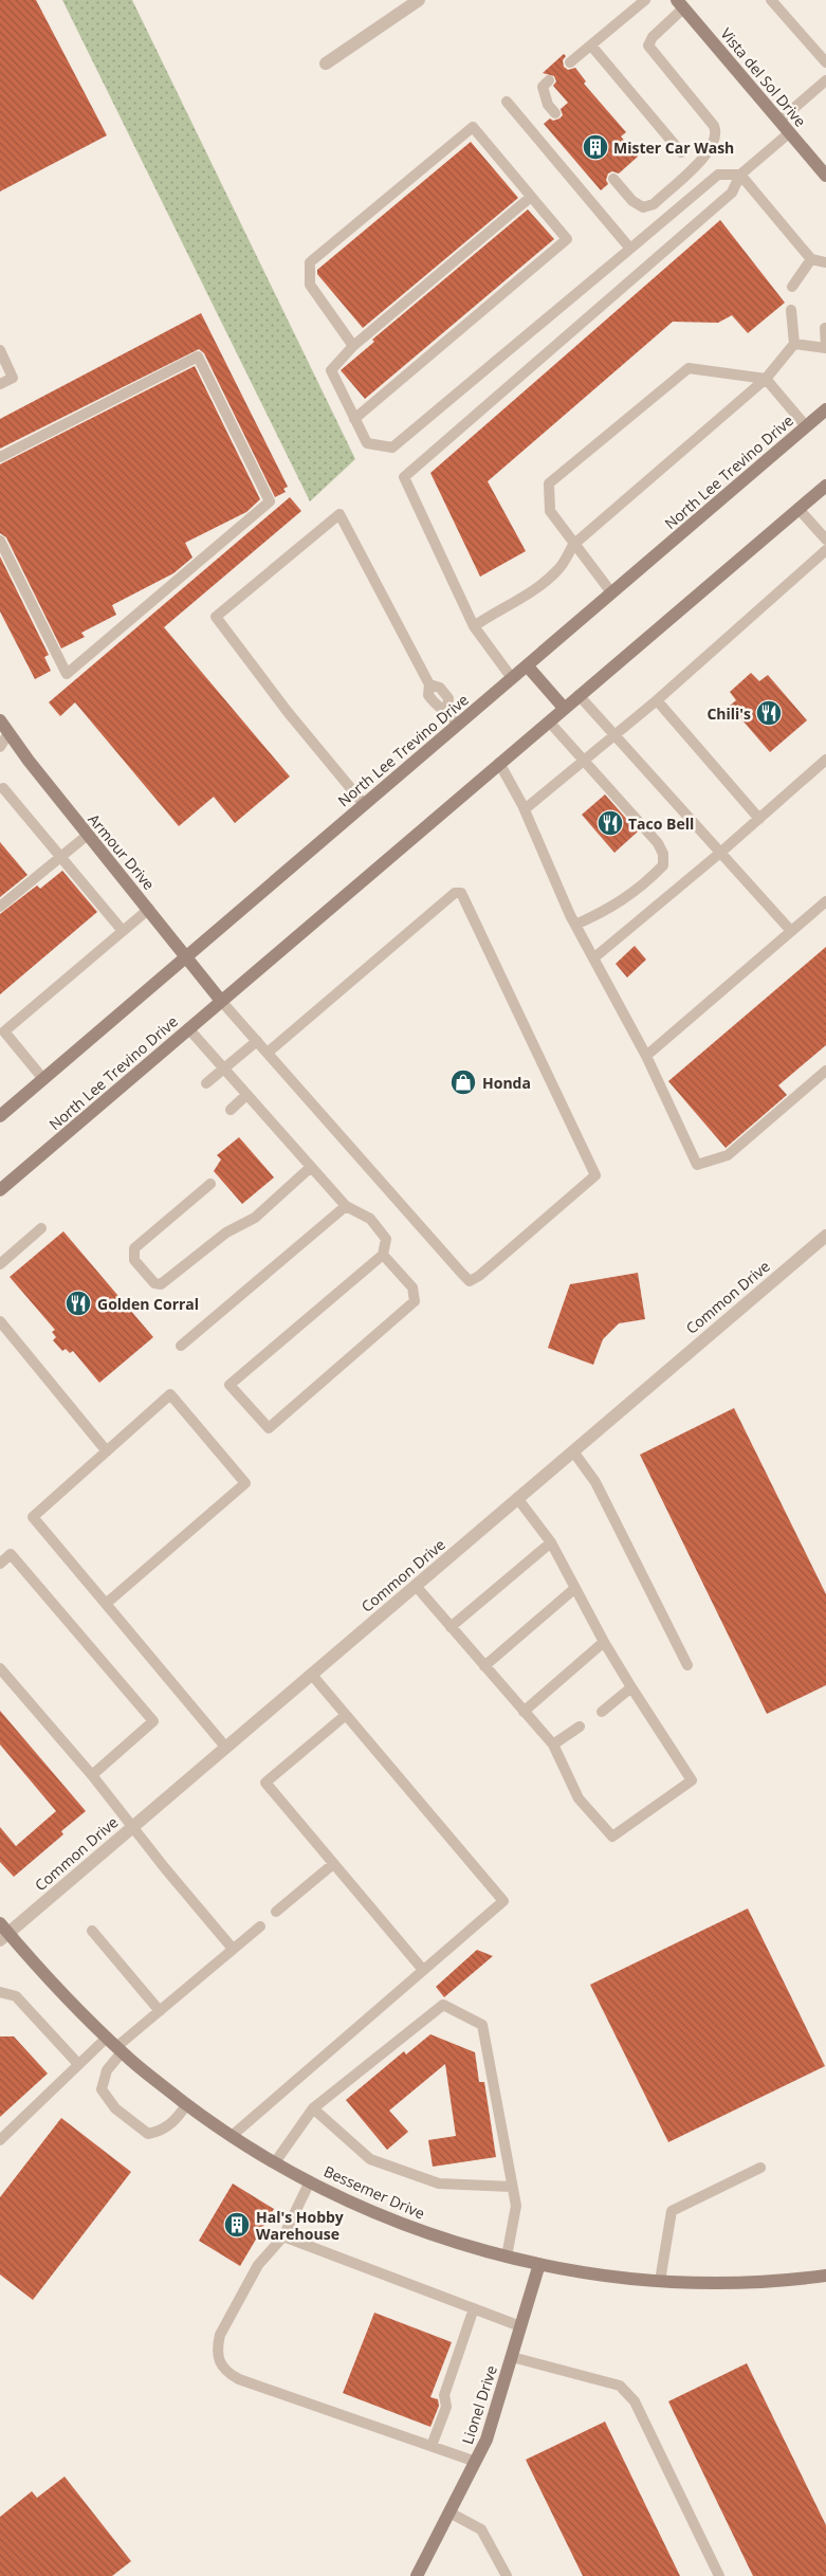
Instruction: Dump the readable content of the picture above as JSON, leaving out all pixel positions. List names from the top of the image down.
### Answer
{
  "streets": {
    "main road": [
      "Vista del Sol Drive",
      "North Lee Trevino Drive",
      "Armour Drive",
      "Bessemer Drive",
      "Lionel Drive"
    ],
    "street": ["Common Drive"]
  },
  "crossings": [
    ["North Lee Trevino Drive", "Armour Drive"],
    ["Common Drive", "Bessemer Drive"],
    ["Bessemer Drive", "Lionel Drive"]
  ],
  "places": {
    "building": ["Mister Car Wash", "Hal's Hobby Warehouse"],
    "restaurant": ["Chili's", "Taco Bell", "Golden Corral"],
    "shop": ["Honda"]
  }
}
